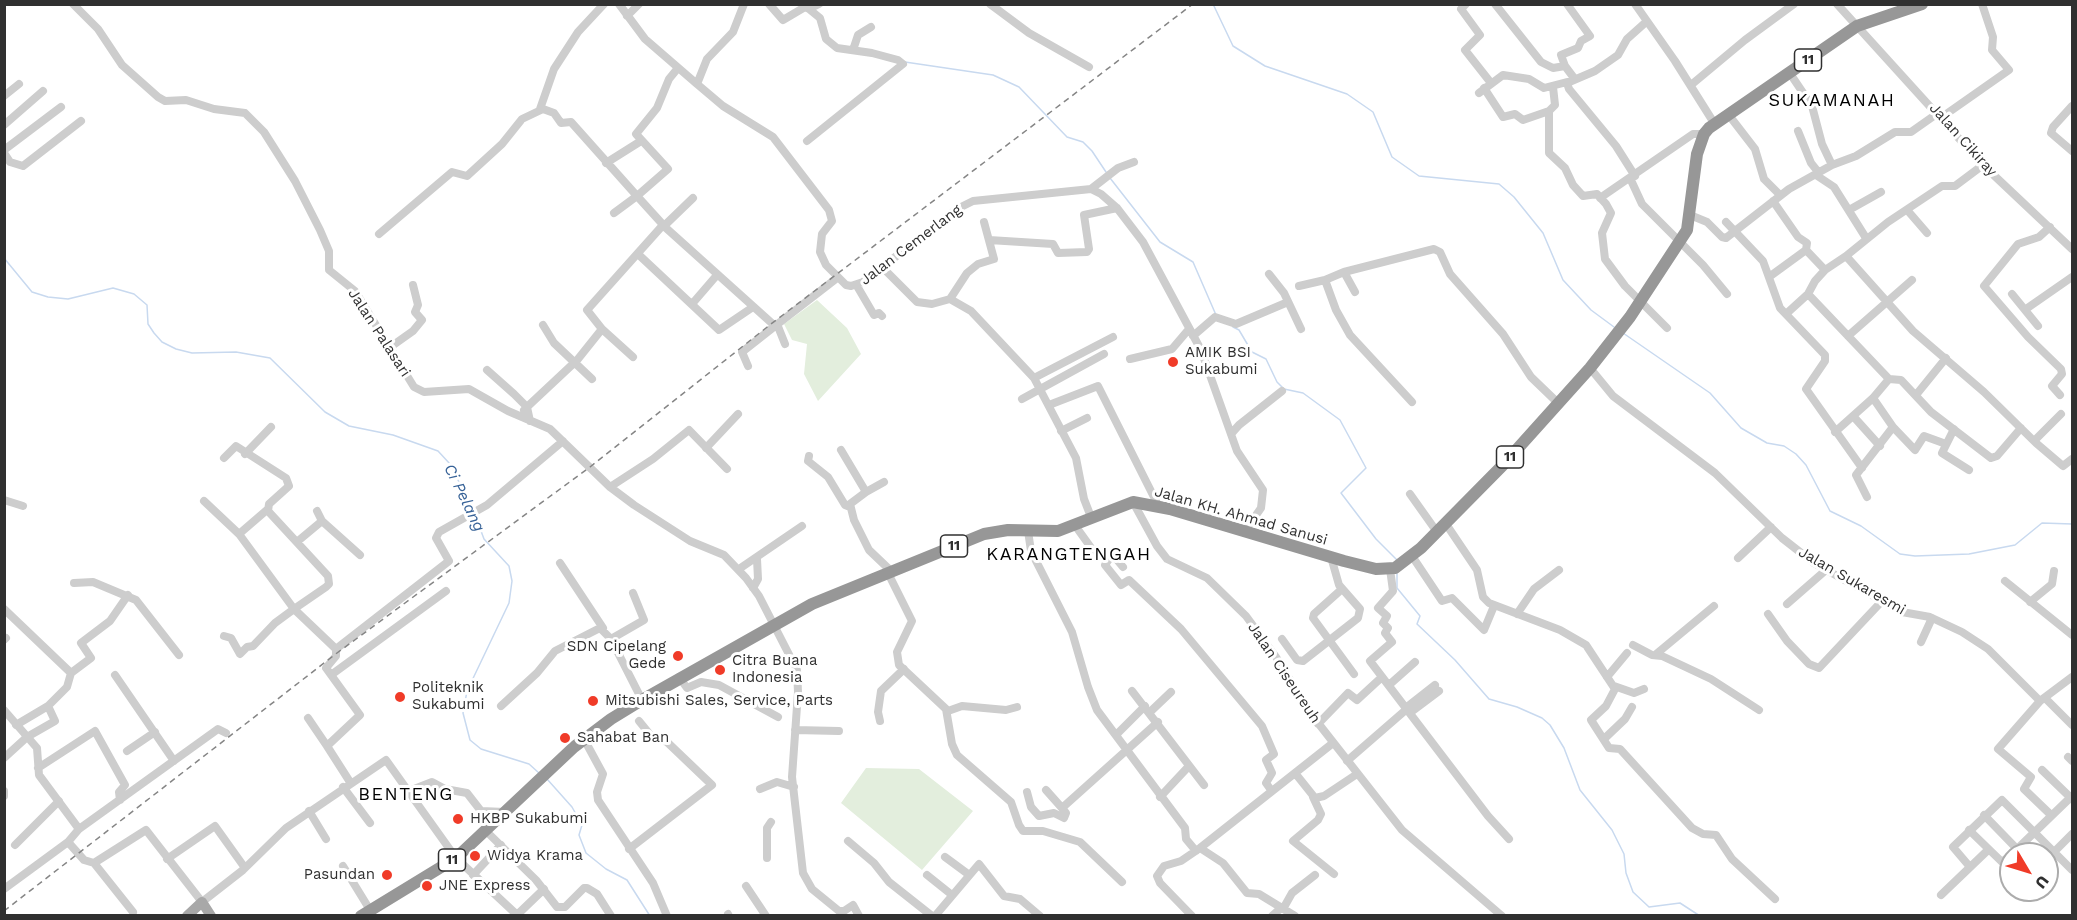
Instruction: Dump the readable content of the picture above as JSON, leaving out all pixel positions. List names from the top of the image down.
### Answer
{
  "streets": {
    "highway": ["11", "Jalan KH. Ahmad Sanusi"],
    "street": [
      "Jalan Cikiray",
      "Jalan Cemerlang",
      "Jalan Palasari",
      "Jalan Sukaresmi",
      "Jalan Ciseureuh"
    ]
  },
  "crossings": [
    ["11", "Jalan Cikiray"],
    ["11", "Jalan KH. Ahmad Sanusi"],
    ["11", "Jalan Sukaresmi"],
    ["Jalan Palasari", "Jalan KH. Ahmad Sanusi"],
    ["Jalan KH. Ahmad Sanusi", "Jalan Ciseureuh"]
  ],
  "districts": ["SUKAMANAH", "KARANGTENGAH", "BENTENG"],
  "water": ["Ci Pelang"],
  "places": [
    "AMIK BSI Sukabumi",
    "SDN Cipelang Gede",
    "Citra Buana Indonesia",
    "Politeknik Sukabumi",
    "Mitsubishi Sales, Service, Parts",
    "Sahabat Ban",
    "HKBP Sukabumi",
    "Widya Krama",
    "Pasundan",
    "JNE Express"
  ],
  "north": "bottom right"
}
